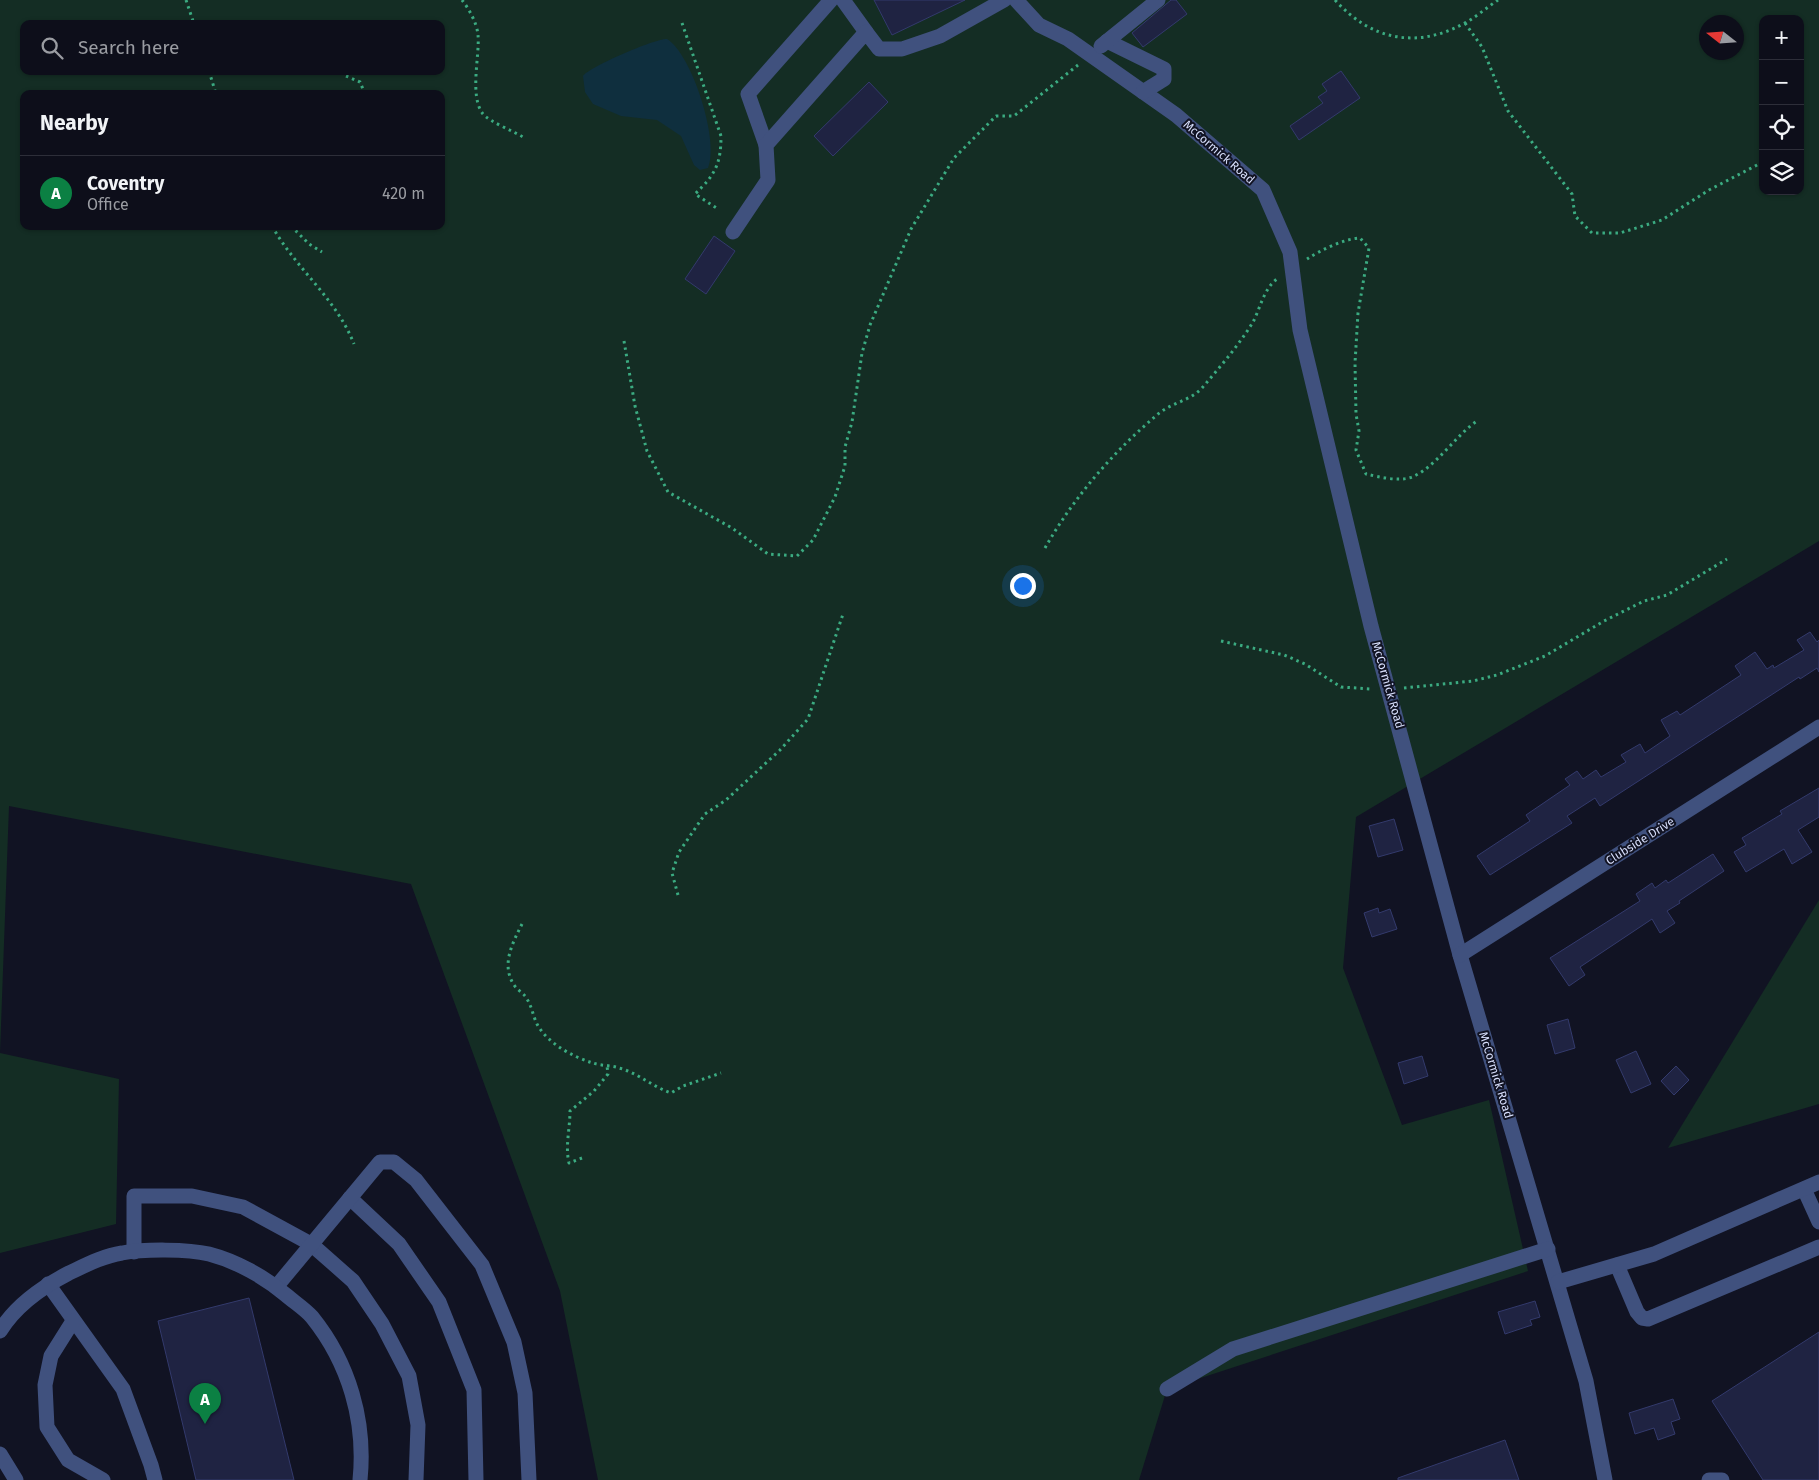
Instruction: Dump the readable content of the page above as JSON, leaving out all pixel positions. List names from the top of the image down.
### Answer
{
  "streets": {
    "street": ["McCormick Road", "Clubside Drive"]
  },
  "crossings": [
    ["McCormick Road", "Clubside Drive"]
  ],
  "north": "left",
  "page": {
    "map_buttons": ["+", "−"],
    "search": "Search here",
    "heading": "Nearby",
    "list": [
      {
        "mark": "A",
        "name": "Coventry",
        "note": "Office",
        "value": "420 m"
      }
    ],
    "pins": "A"
  }
}
